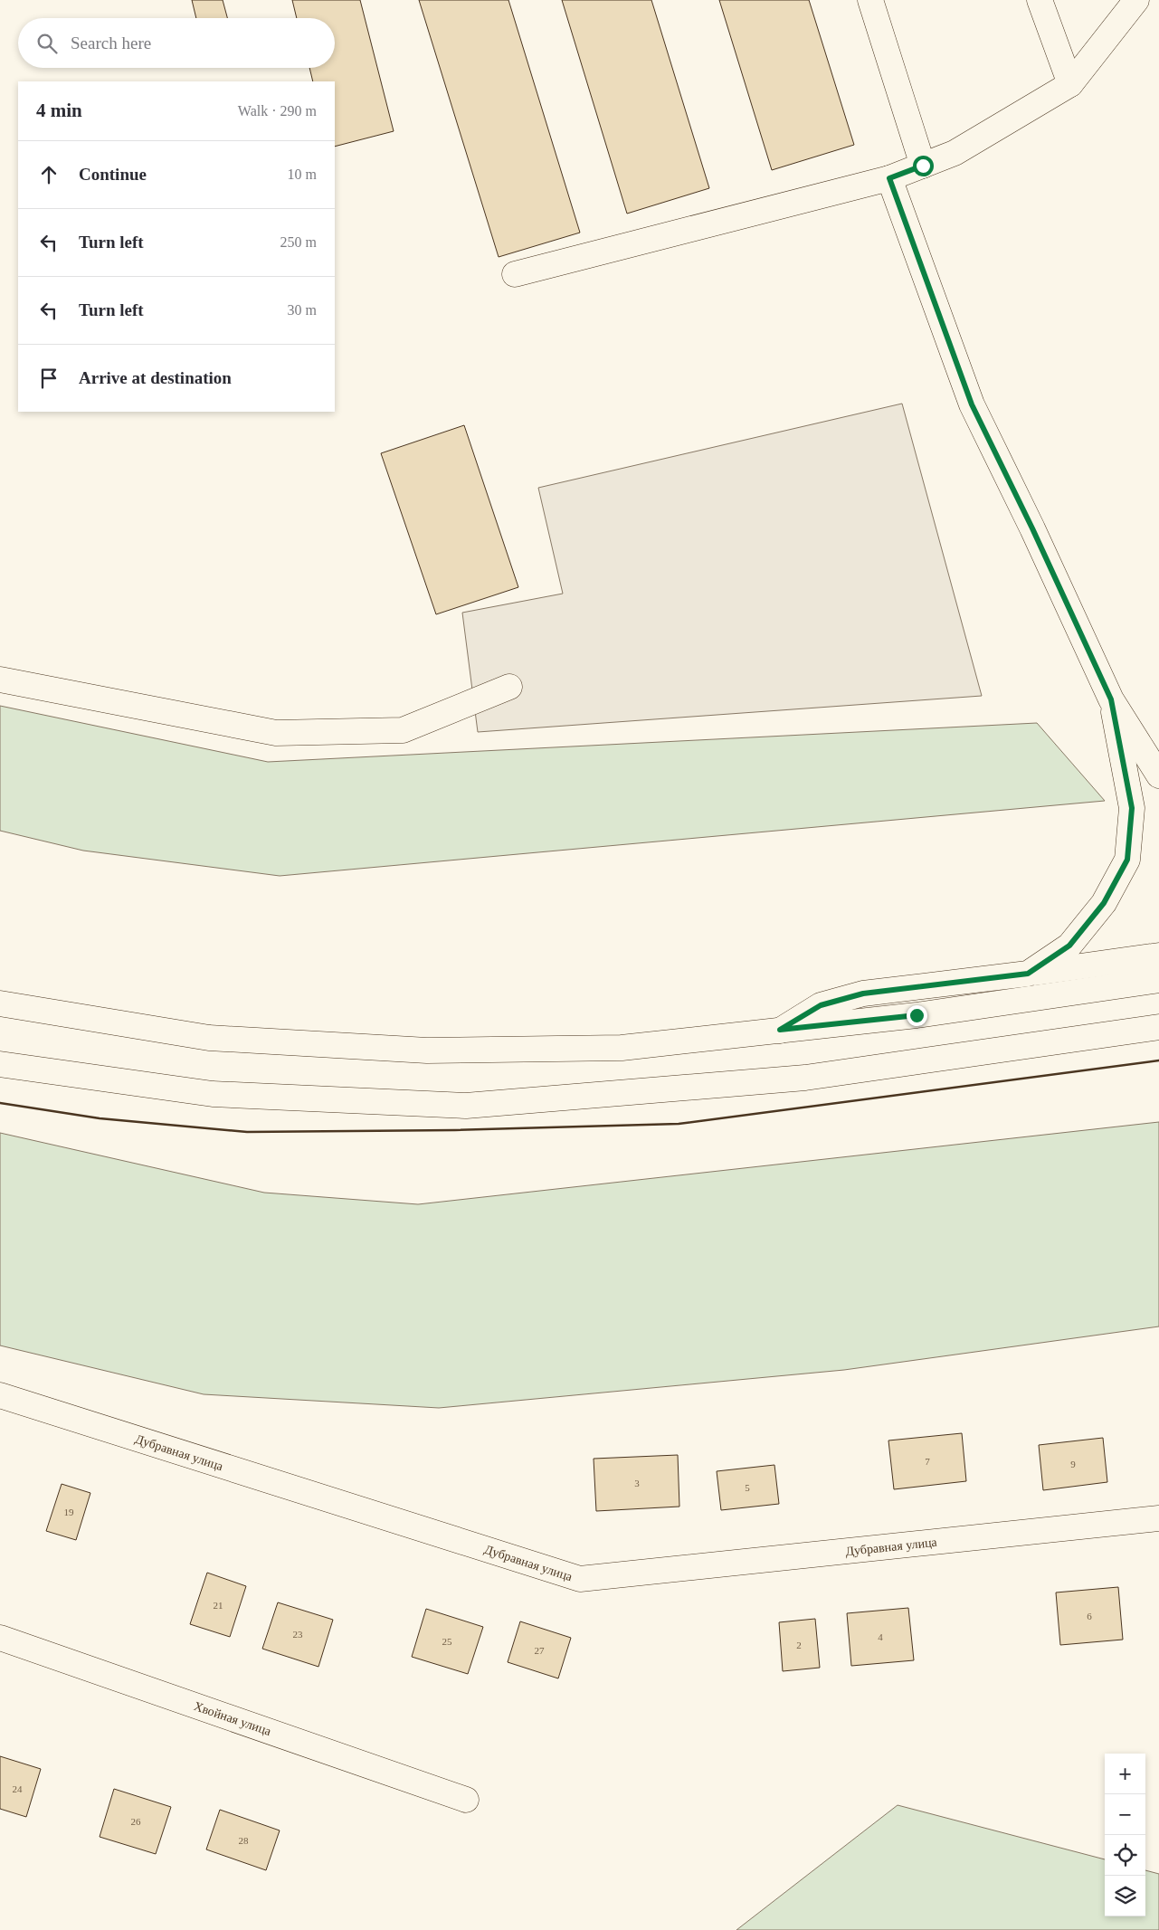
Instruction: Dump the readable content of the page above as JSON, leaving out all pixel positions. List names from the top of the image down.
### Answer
{
  "streets": {
    "main road": ["Дубравная улица", "Хвойная улица"]
  },
  "house_numbers": [
    "7",
    "9",
    "3",
    "5",
    "19",
    "21",
    "6",
    "23",
    "4",
    "25",
    "2",
    "27",
    "24",
    "26",
    "28"
  ],
  "page": {
    "search": "Search here",
    "heading": ["4 min", "Walk · 290 m"],
    "list": [
      ["Continue", "10 m"],
      ["Turn left", "250 m"],
      ["Turn left", "30 m"],
      "Arrive at destination"
    ],
    "map_buttons": ["+", "−"]
  }
}
